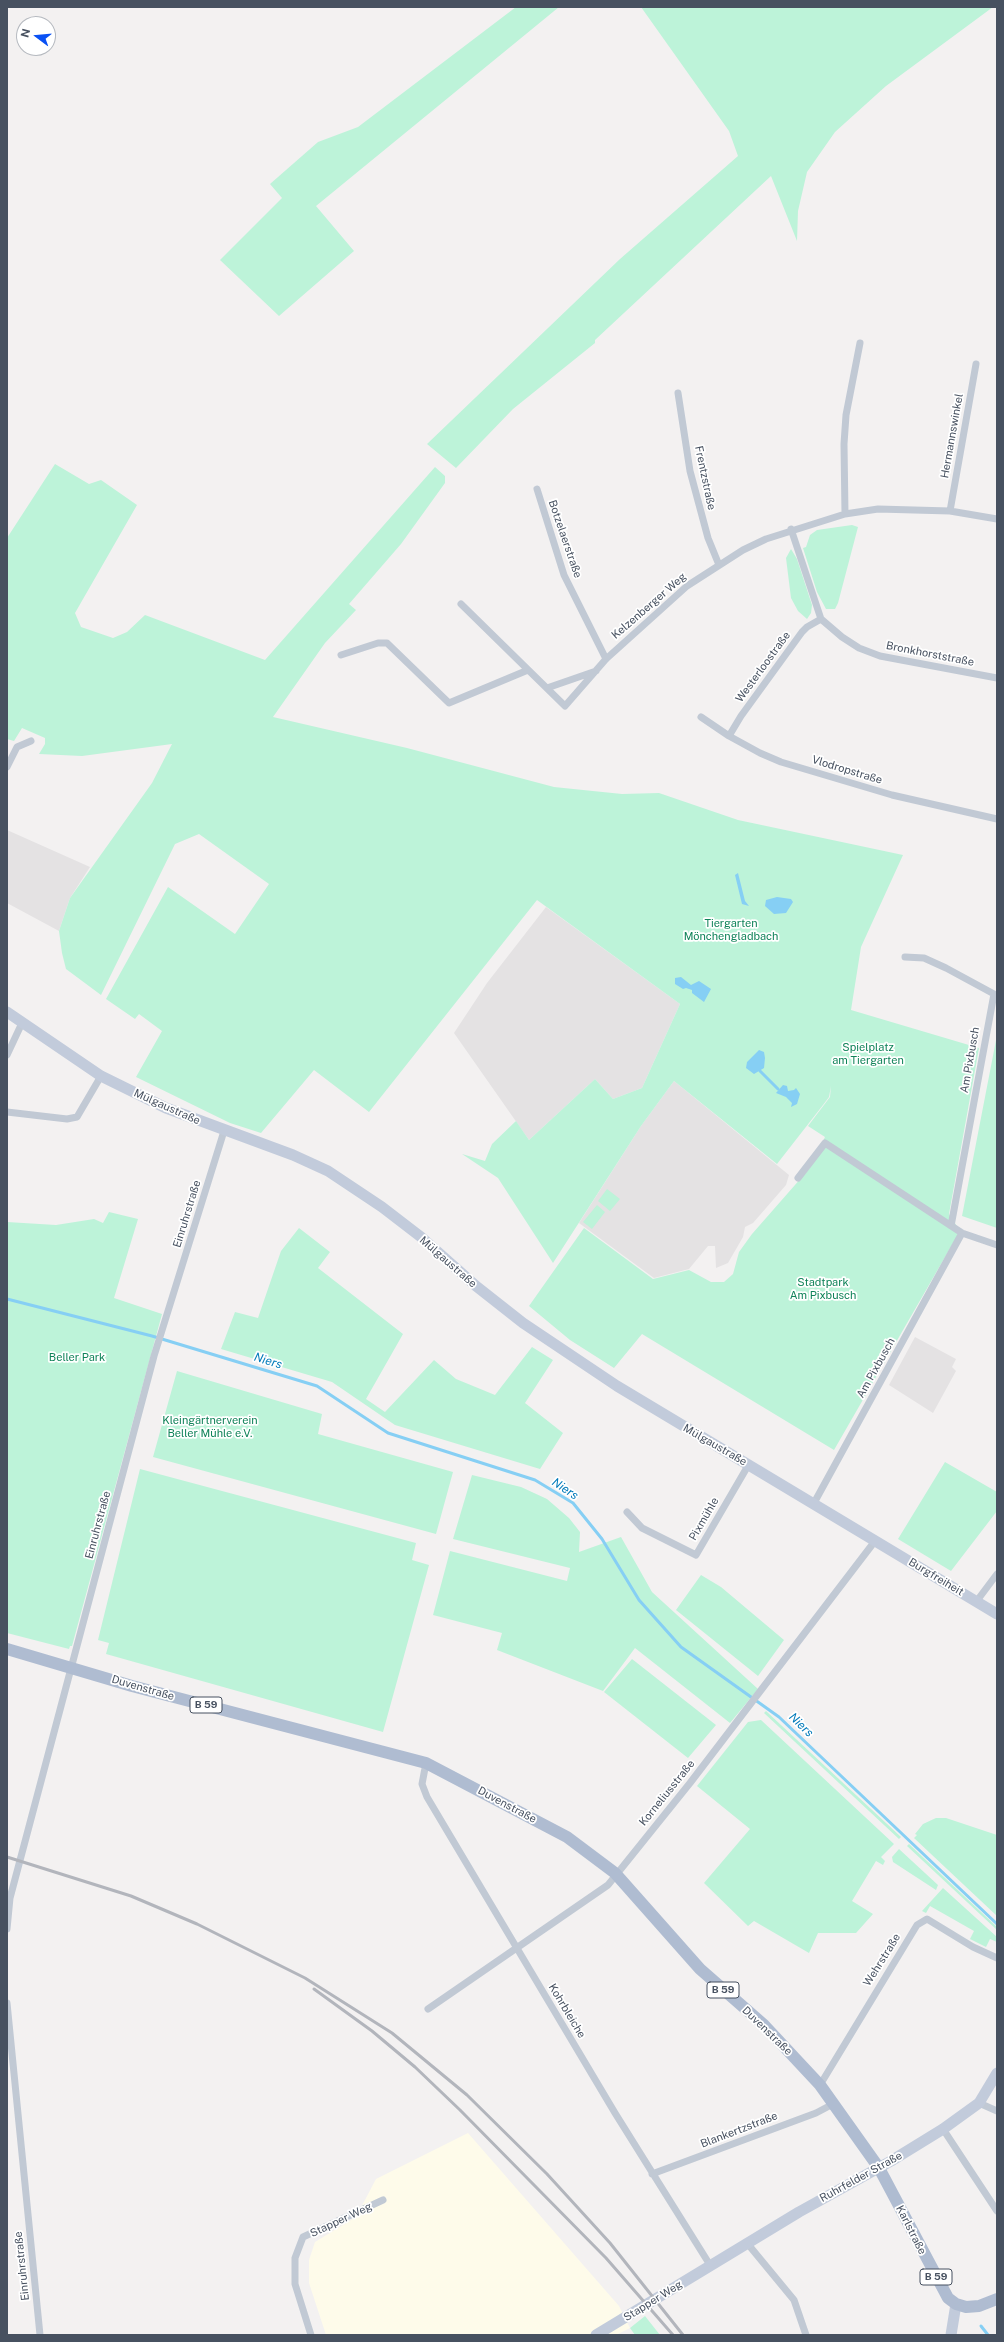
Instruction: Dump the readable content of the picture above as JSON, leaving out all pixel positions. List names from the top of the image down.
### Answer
{
  "streets": {
    "main road": ["Duvenstraße", "B 59", "Karlstraße"],
    "street": [
      "Hermannswinkel",
      "Frentzstraße",
      "Botzelaerstraße",
      "Kelzenberger Weg",
      "Bronkhorststraße",
      "Westerloostraße",
      "Vlodropstraße",
      "Am Pixbusch",
      "Mülgaustraße",
      "Einruhrstraße",
      "Pixmühle",
      "Burgfreiheit",
      "Korneliusstraße",
      "Wehrstraße",
      "Kohrbleiche",
      "Blankertzstraße",
      "Ruhrfelder Straße",
      "Stapper Weg"
    ]
  },
  "crossings": [
    ["Hermannswinkel", "Kelzenberger Weg"],
    ["Frentzstraße", "Kelzenberger Weg"],
    ["Botzelaerstraße", "Kelzenberger Weg"],
    ["Bronkhorststraße", "Westerloostraße"],
    ["Westerloostraße", "Vlodropstraße"],
    ["Am Pixbusch", "Mülgaustraße"],
    ["Mülgaustraße", "Einruhrstraße"],
    ["Mülgaustraße", "Pixmühle"],
    ["Mülgaustraße", "Burgfreiheit"],
    ["Mülgaustraße", "Korneliusstraße"],
    ["Einruhrstraße", "Duvenstraße"],
    ["Burgfreiheit", "Korneliusstraße"],
    ["Duvenstraße", "Korneliusstraße"],
    ["Duvenstraße", "Wehrstraße"],
    ["Duvenstraße", "Kohrbleiche"],
    ["Duvenstraße", "Blankertzstraße"],
    ["Duvenstraße", "Ruhrfelder Straße"],
    ["Duvenstraße", "Karlstraße"],
    ["Korneliusstraße", "Kohrbleiche"],
    ["Kohrbleiche", "Blankertzstraße"],
    ["Kohrbleiche", "Ruhrfelder Straße"],
    ["Kohrbleiche", "Stapper Weg"],
    ["Ruhrfelder Straße", "Stapper Weg"],
    ["Ruhrfelder Straße", "Karlstraße"]
  ],
  "water": ["Niers"],
  "parks": [
    "Tiergarten Mönchengladbach",
    "Spielplatz am Tiergarten",
    "Stadtpark Am Pixbusch",
    "Beller Park",
    "Kleingärtnerverein Beller Mühle e.V."
  ],
  "north": "left"
}
